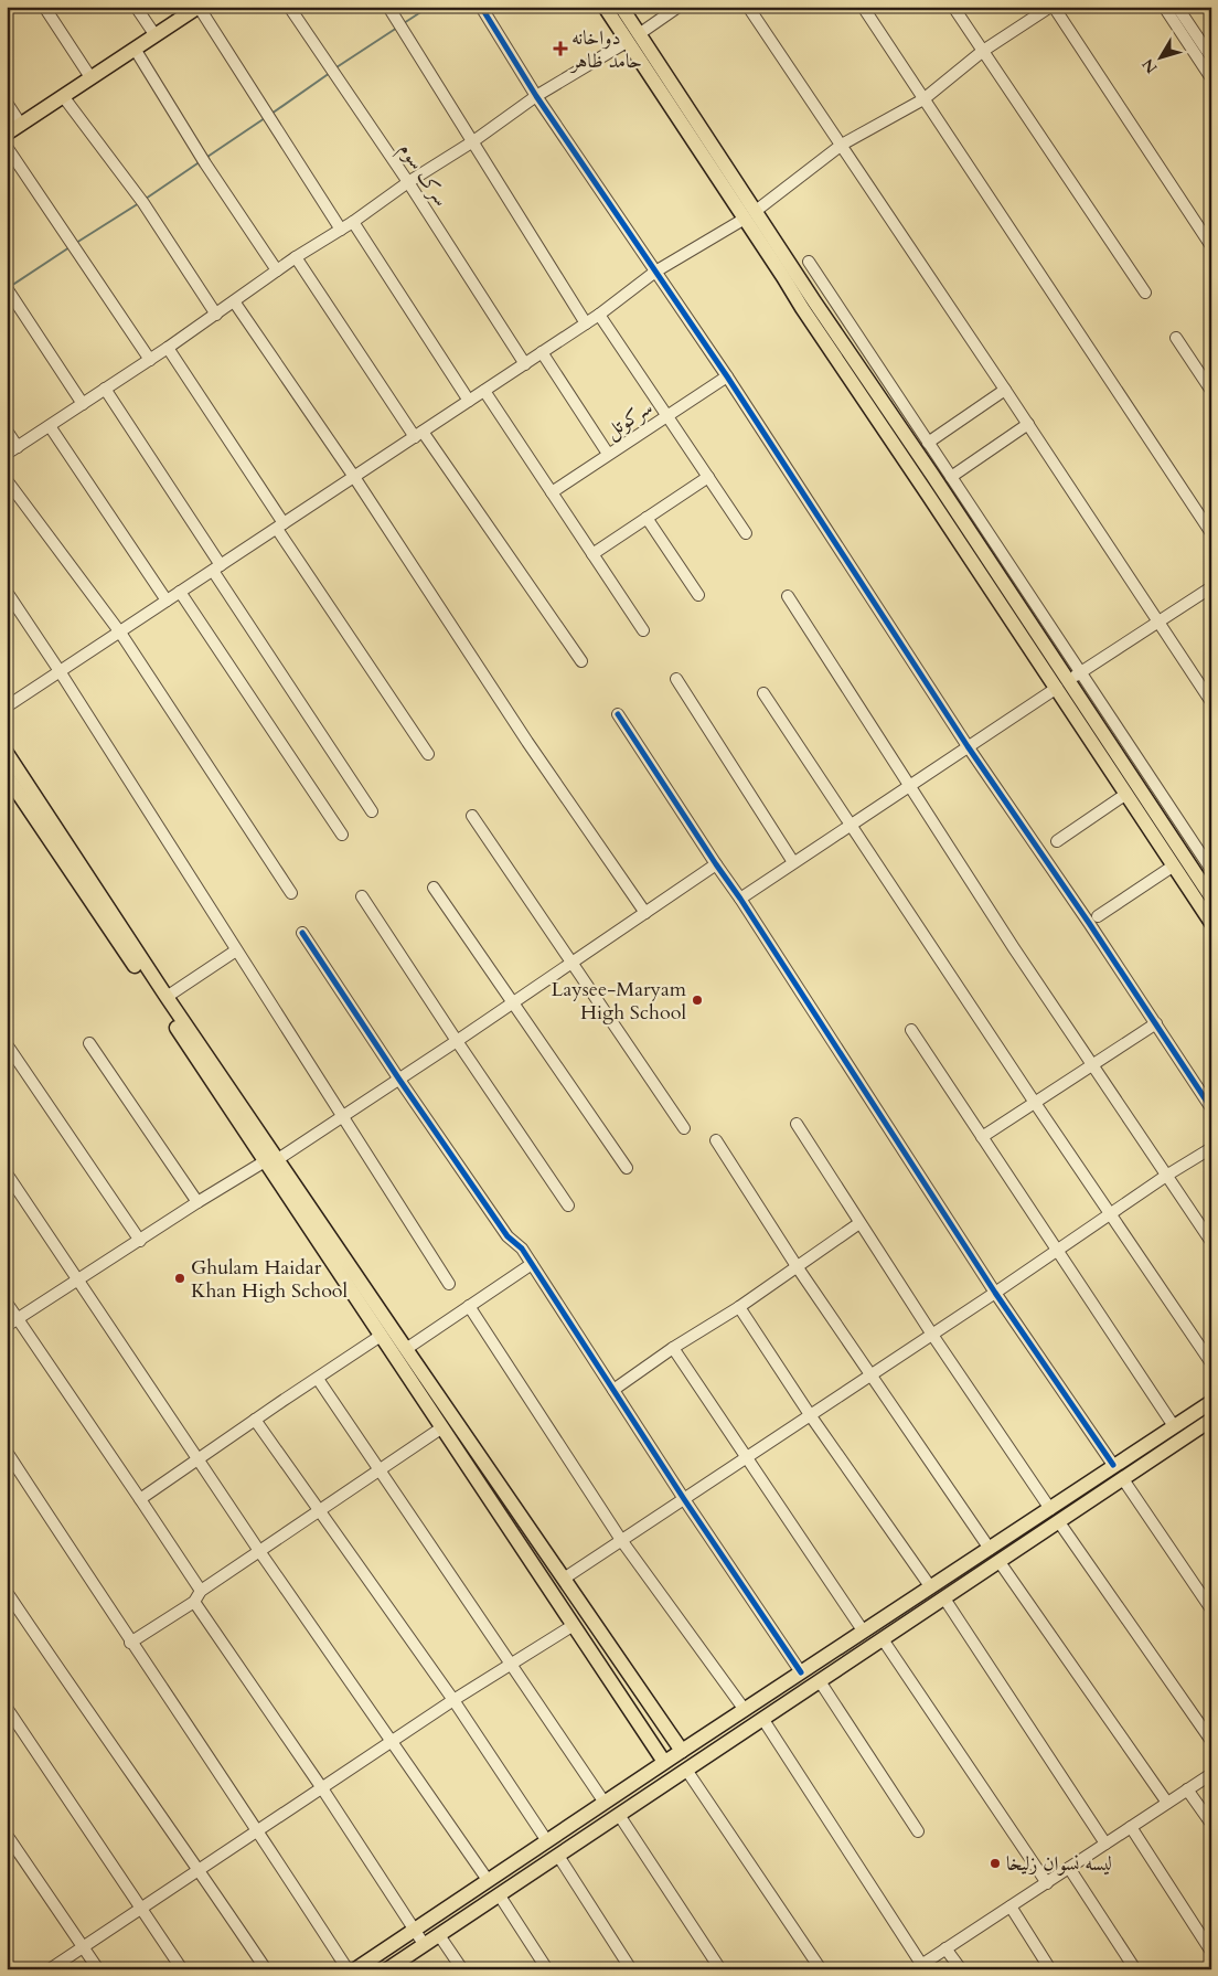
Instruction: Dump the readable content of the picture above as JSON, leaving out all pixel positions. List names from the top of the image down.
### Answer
{
  "streets": {
    "street": ["سرک سوم", "سرکوتل"]
  },
  "places": {
    "health": ["دواخانه حامد ظاهر"],
    "other": ["Laysee-Maryam High School", "Ghulam Haidar Khan High School", "لیسه نسوان زلیخا"]
  },
  "north": "bottom left"
}
